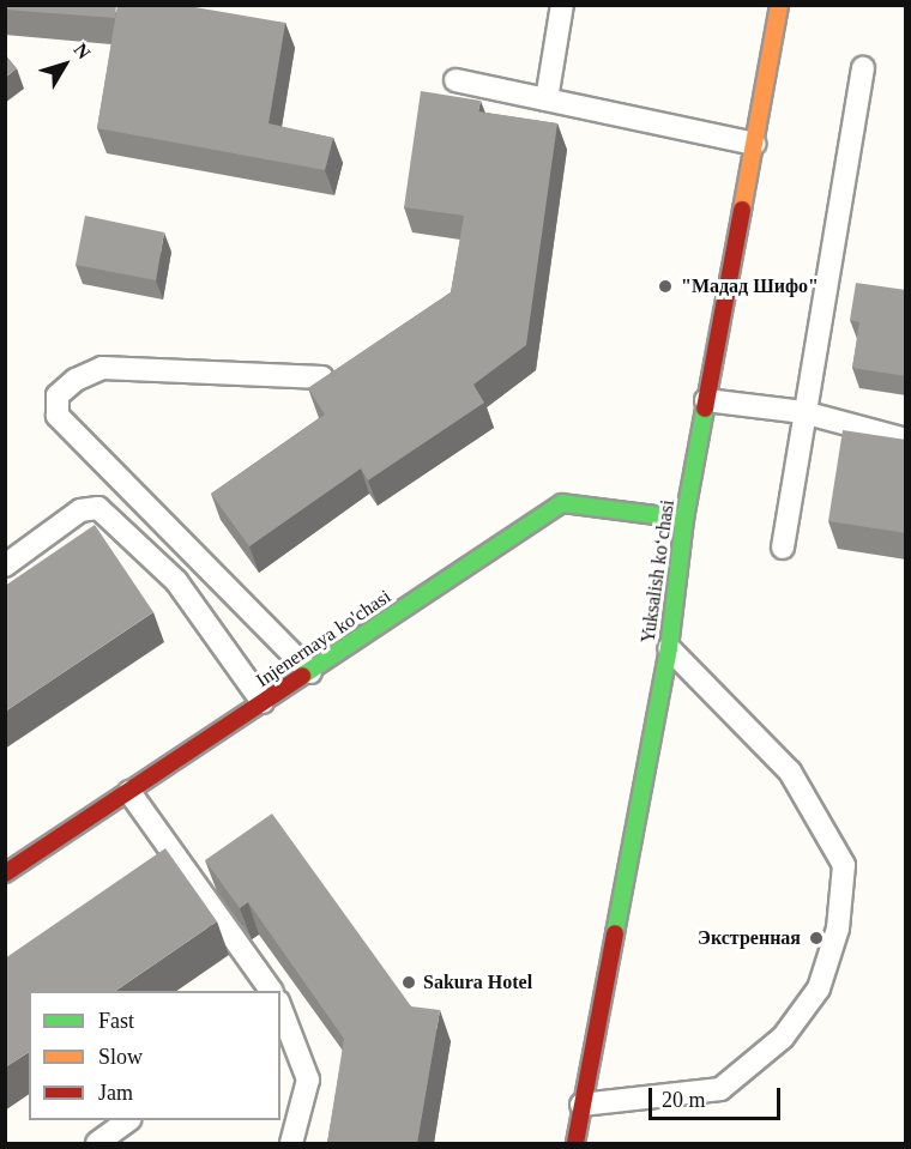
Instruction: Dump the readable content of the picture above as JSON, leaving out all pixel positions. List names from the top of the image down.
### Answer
{
  "streets": {
    "main road": ["Yuksalish koʻchasi", "Injenernaya ko'chasi"]
  },
  "crossings": [
    ["Yuksalish koʻchasi", "Injenernaya ko'chasi"]
  ],
  "places": ["\"Мадад Шифо\"", "Экстренная", "Sakura Hotel"],
  "legend": ["Fast", "Slow", "Jam"],
  "scale_bar": "20 m",
  "north": "top right"
}
